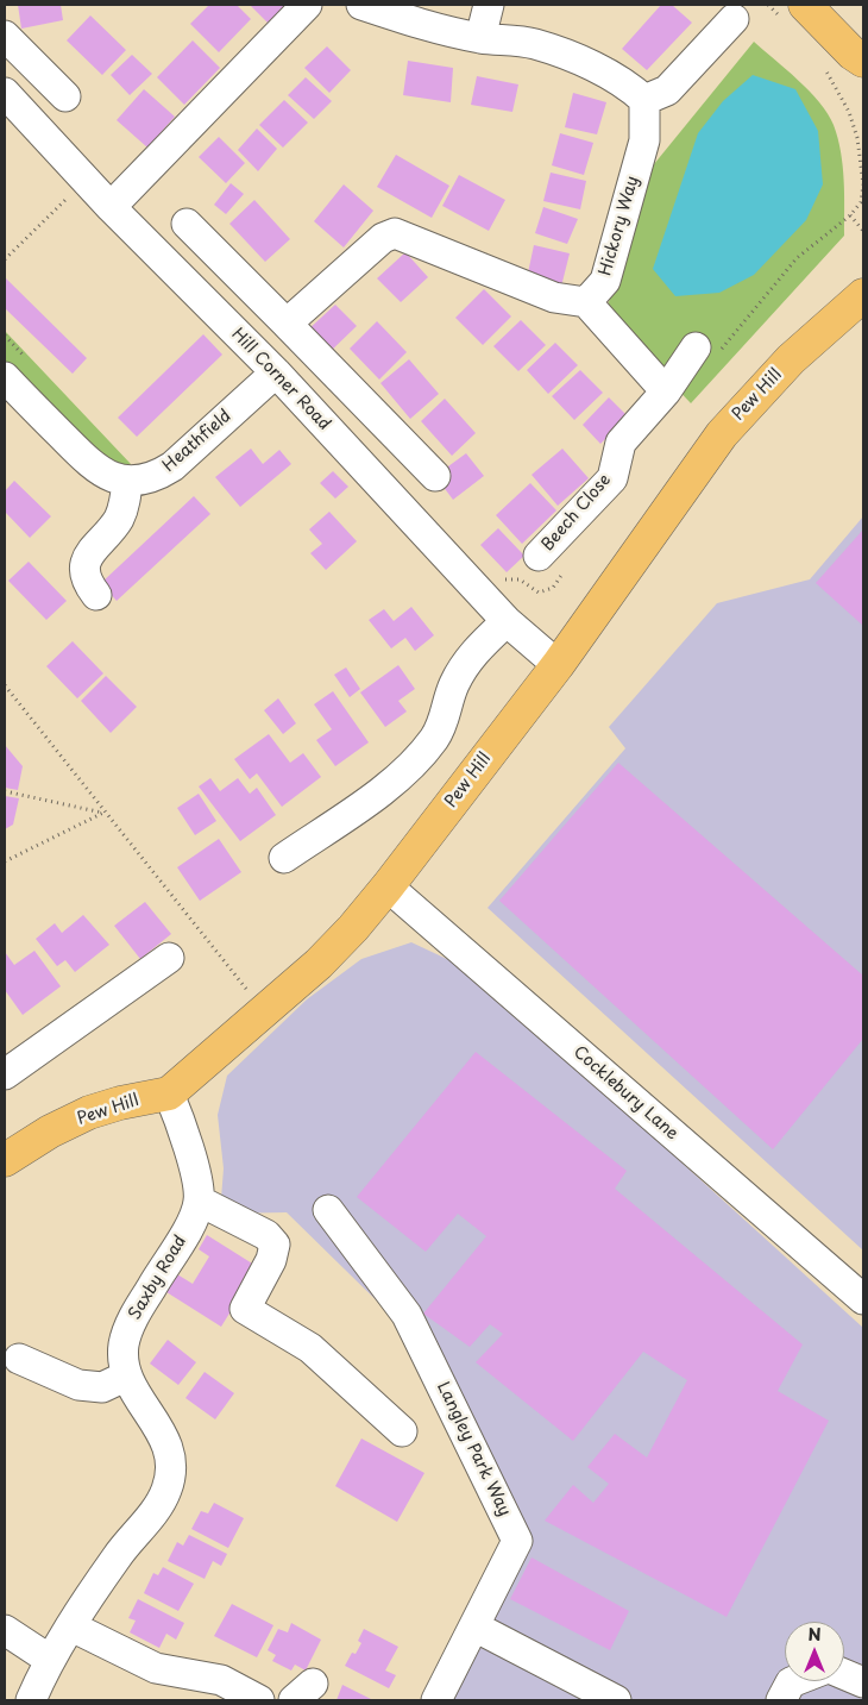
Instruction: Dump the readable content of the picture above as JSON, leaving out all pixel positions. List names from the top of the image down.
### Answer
{
  "streets": {
    "main road": ["Pew Hill"],
    "street": [
      "Hickory Way",
      "Hill Corner Road",
      "Heathfield",
      "Beech Close",
      "Cocklebury Lane",
      "Saxby Road",
      "Langley Park Way"
    ]
  },
  "crossings": [
    ["Hill Corner Road", "Pew Hill"],
    ["Hill Corner Road", "Heathfield"],
    ["Pew Hill", "Cocklebury Lane"]
  ],
  "north": "top"
}
